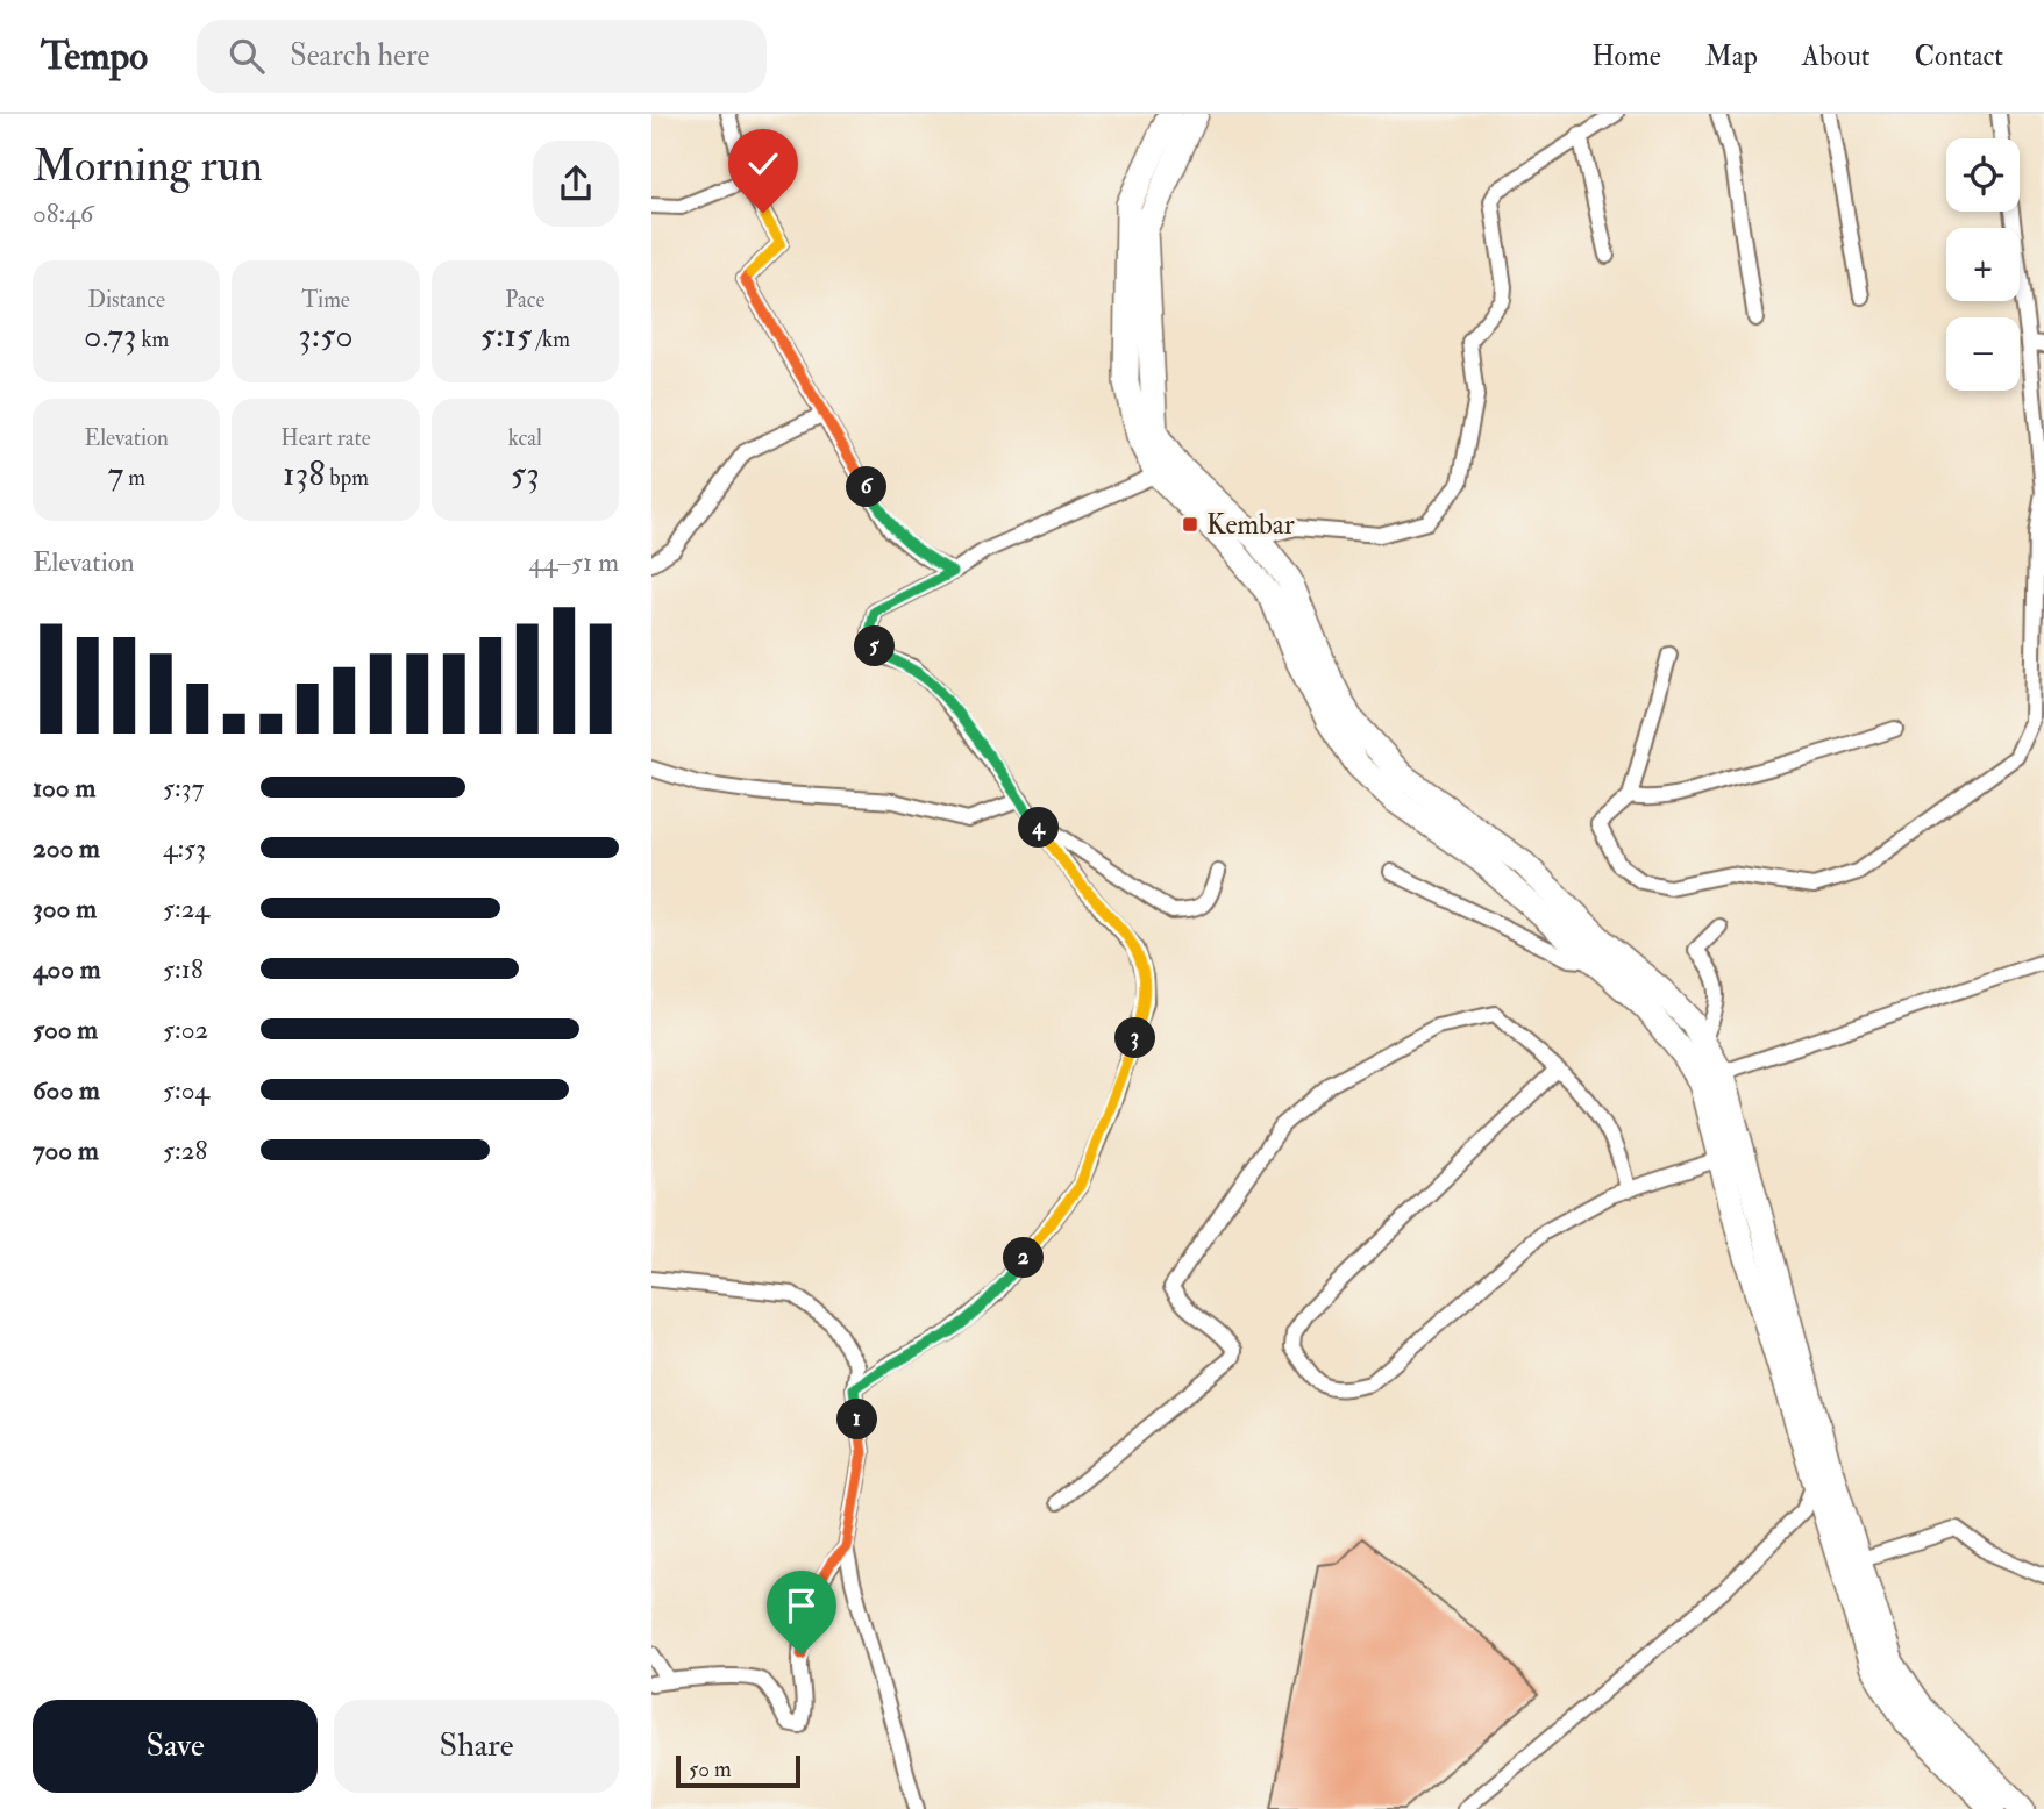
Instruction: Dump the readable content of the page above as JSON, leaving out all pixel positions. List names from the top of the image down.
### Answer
{
  "places": {
    "transit": ["Kembar"]
  },
  "scale_bar": "50 m",
  "page": {
    "header": "Tempo",
    "search": "Search here",
    "nav": [
      "Home",
      "Map",
      "About",
      "Contact"
    ],
    "heading": ["Morning run", "08:46"],
    "map_buttons": ["+", "−"],
    "stats": [
      ["Distance", "0.73 km"],
      ["Time", "3:50"],
      ["Pace", "5:15 /km"],
      ["Elevation", "7 m"],
      ["Heart rate", "138 bpm"],
      ["kcal", "53"]
    ],
    "pins": [
      "6",
      "5",
      "4",
      "3",
      "2",
      "1"
    ],
    "chart": ["Elevation", "44–51 m"],
    "list": [
      {
        "name": "100 m",
        "note": "5:37"
      },
      {
        "name": "200 m",
        "note": "4:53"
      },
      {
        "name": "300 m",
        "note": "5:24"
      },
      {
        "name": "400 m",
        "note": "5:18"
      },
      {
        "name": "500 m",
        "note": "5:02"
      },
      {
        "name": "600 m",
        "note": "5:04"
      },
      {
        "name": "700 m",
        "note": "5:28"
      }
    ],
    "buttons": ["Save", "Share"],
    "scale": "50 m"
  }
}
